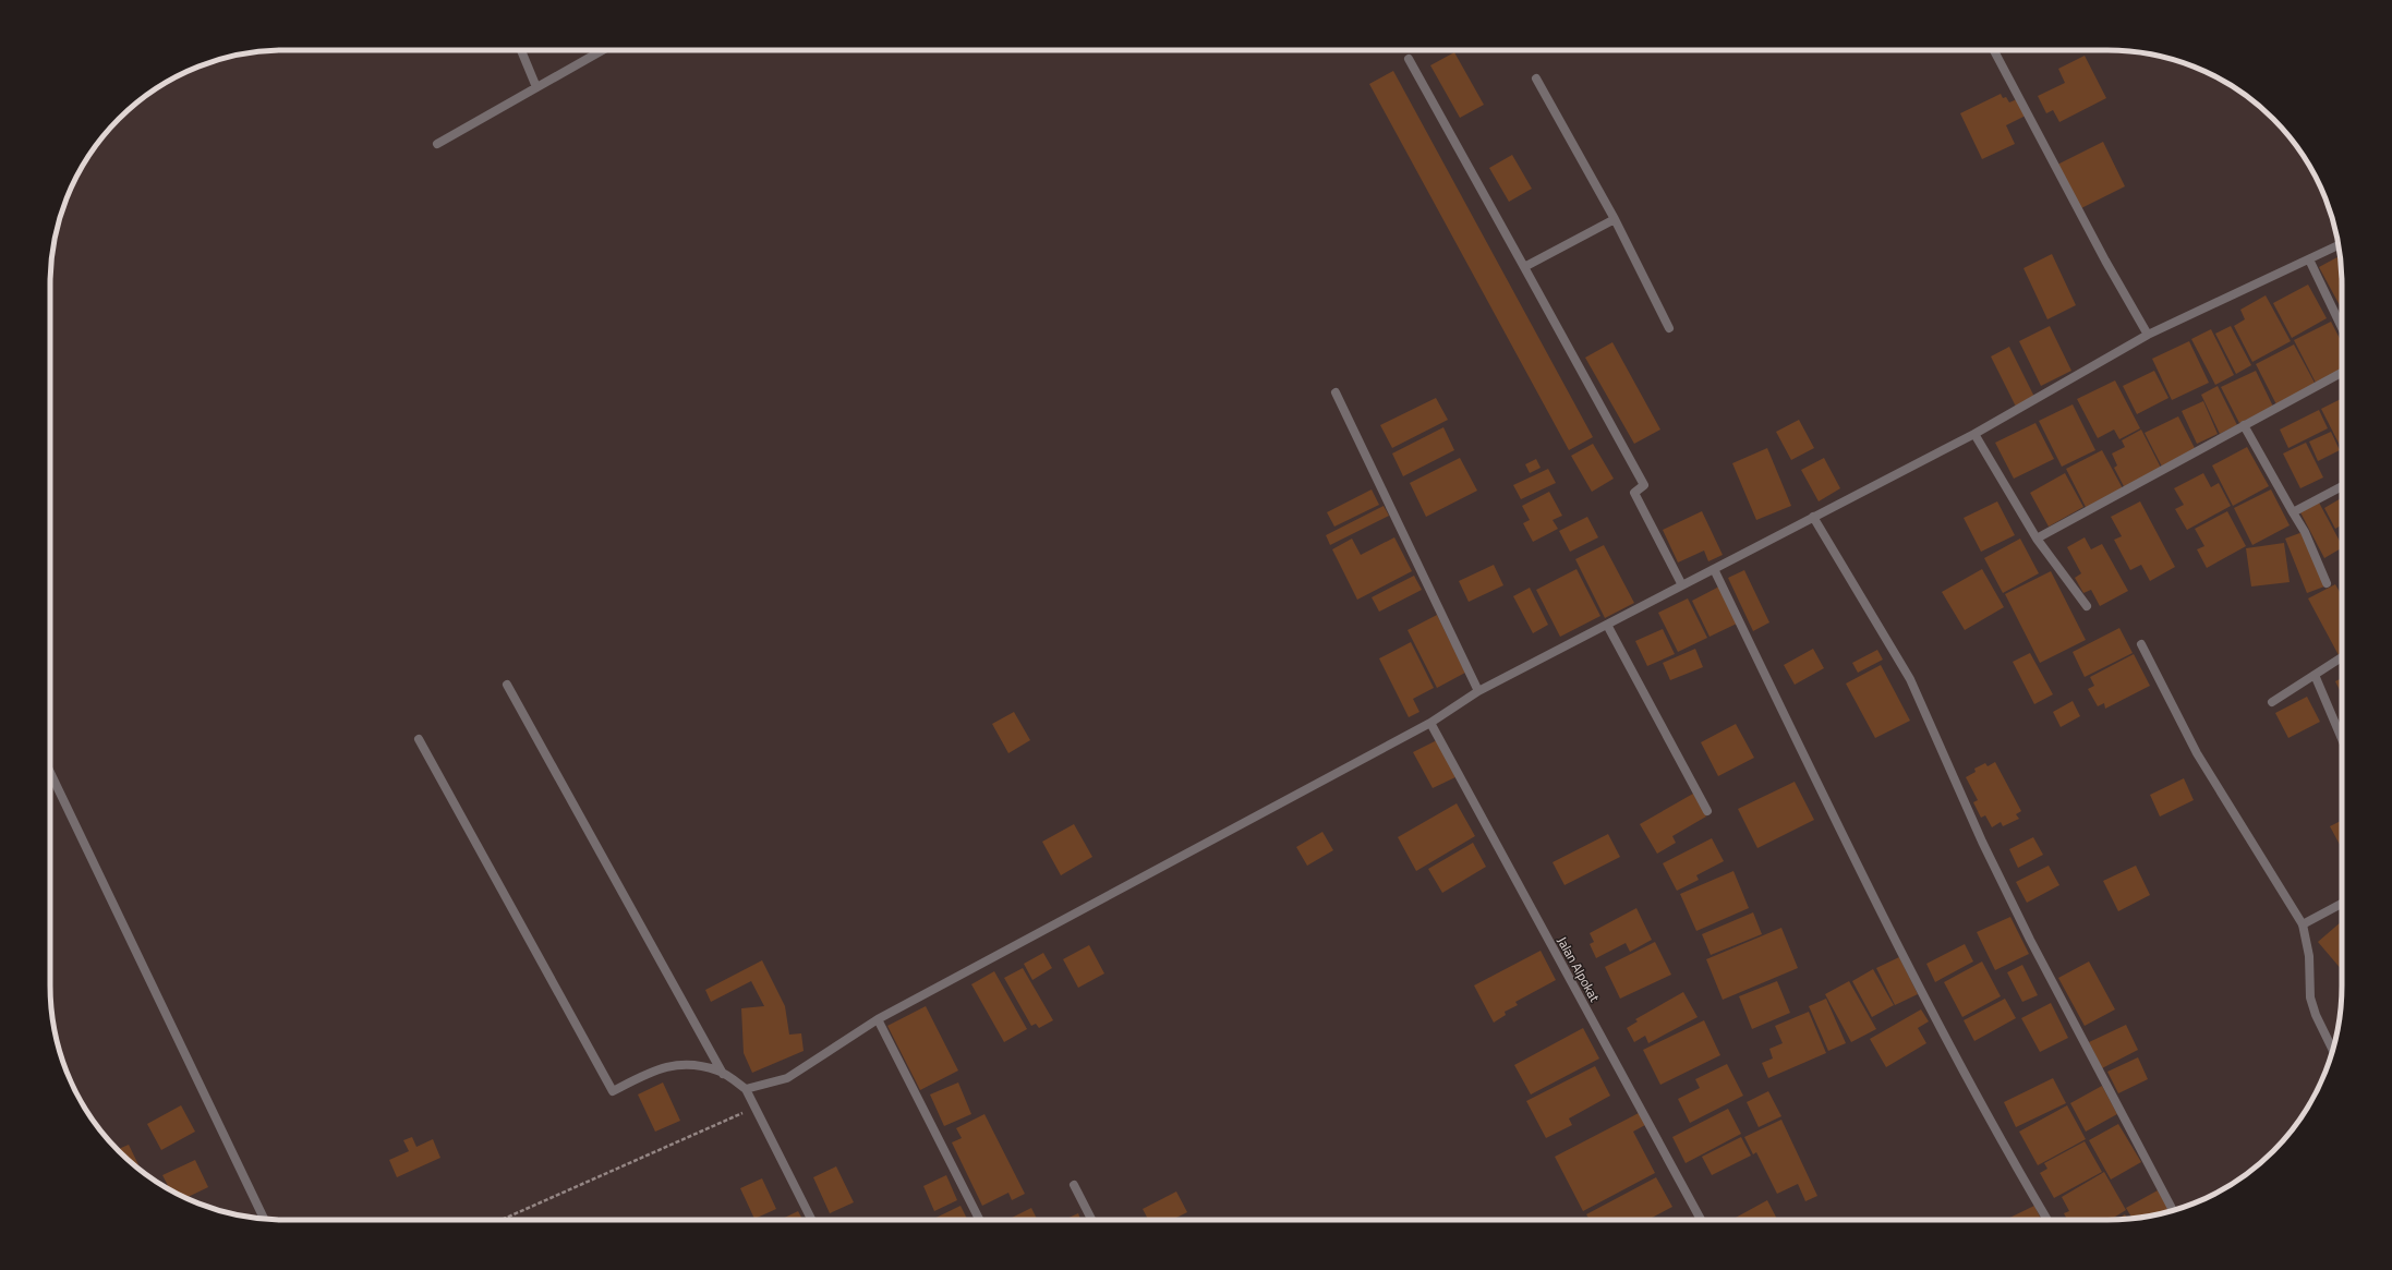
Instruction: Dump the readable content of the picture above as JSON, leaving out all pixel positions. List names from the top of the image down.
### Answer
{
  "streets": {
    "street": ["Jalan Alpokat"]
  }
}
